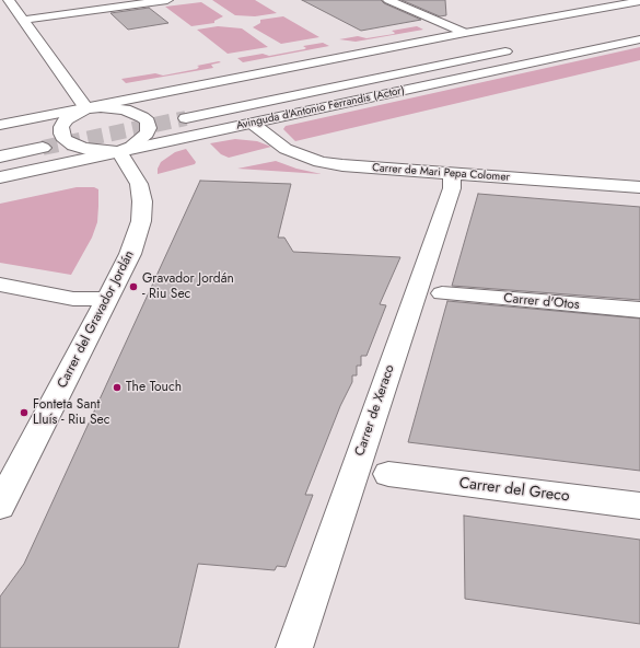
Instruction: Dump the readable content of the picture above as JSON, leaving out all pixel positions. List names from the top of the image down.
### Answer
{
  "streets": {
    "street": [
      "Avinguda d'Antonio Ferrandis (Actor)",
      "Carrer de Mari Pepa Colomer",
      "Carrer d'Otos",
      "Carrer del Gravador Jordán",
      "Carrer de Xeraco",
      "Carrer del Greco"
    ]
  },
  "crossings": [
    ["Avinguda d'Antonio Ferrandis (Actor)", "Carrer de Mari Pepa Colomer"],
    ["Avinguda d'Antonio Ferrandis (Actor)", "Carrer del Gravador Jordán"],
    ["Carrer de Mari Pepa Colomer", "Carrer de Xeraco"]
  ],
  "places": ["Gravador Jordán - Riu Sec", "The Touch", "Fonteta Sant Lluís - Riu Sec"]
}
